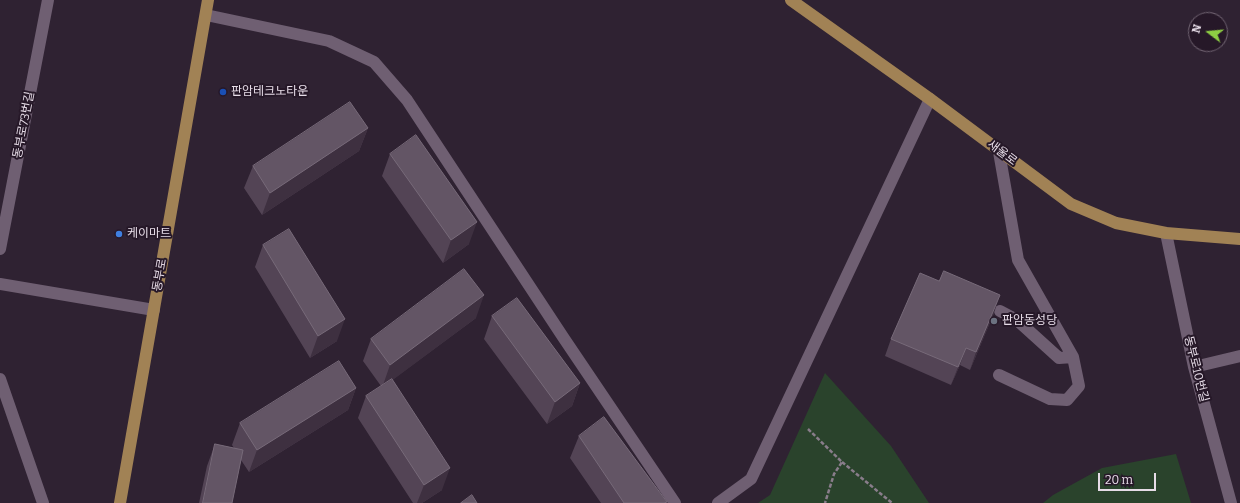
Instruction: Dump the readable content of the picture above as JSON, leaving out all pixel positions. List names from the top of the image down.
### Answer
{
  "streets": {
    "main road": ["새울로", "동부로"],
    "street": ["동부로73번길", "동부로10번길"]
  },
  "crossings": [
    ["새울로", "동부로10번길"]
  ],
  "places": ["판암테크노타운", "케이마트", "판암동성당"],
  "scale_bar": "20 m",
  "north": "left"
}
